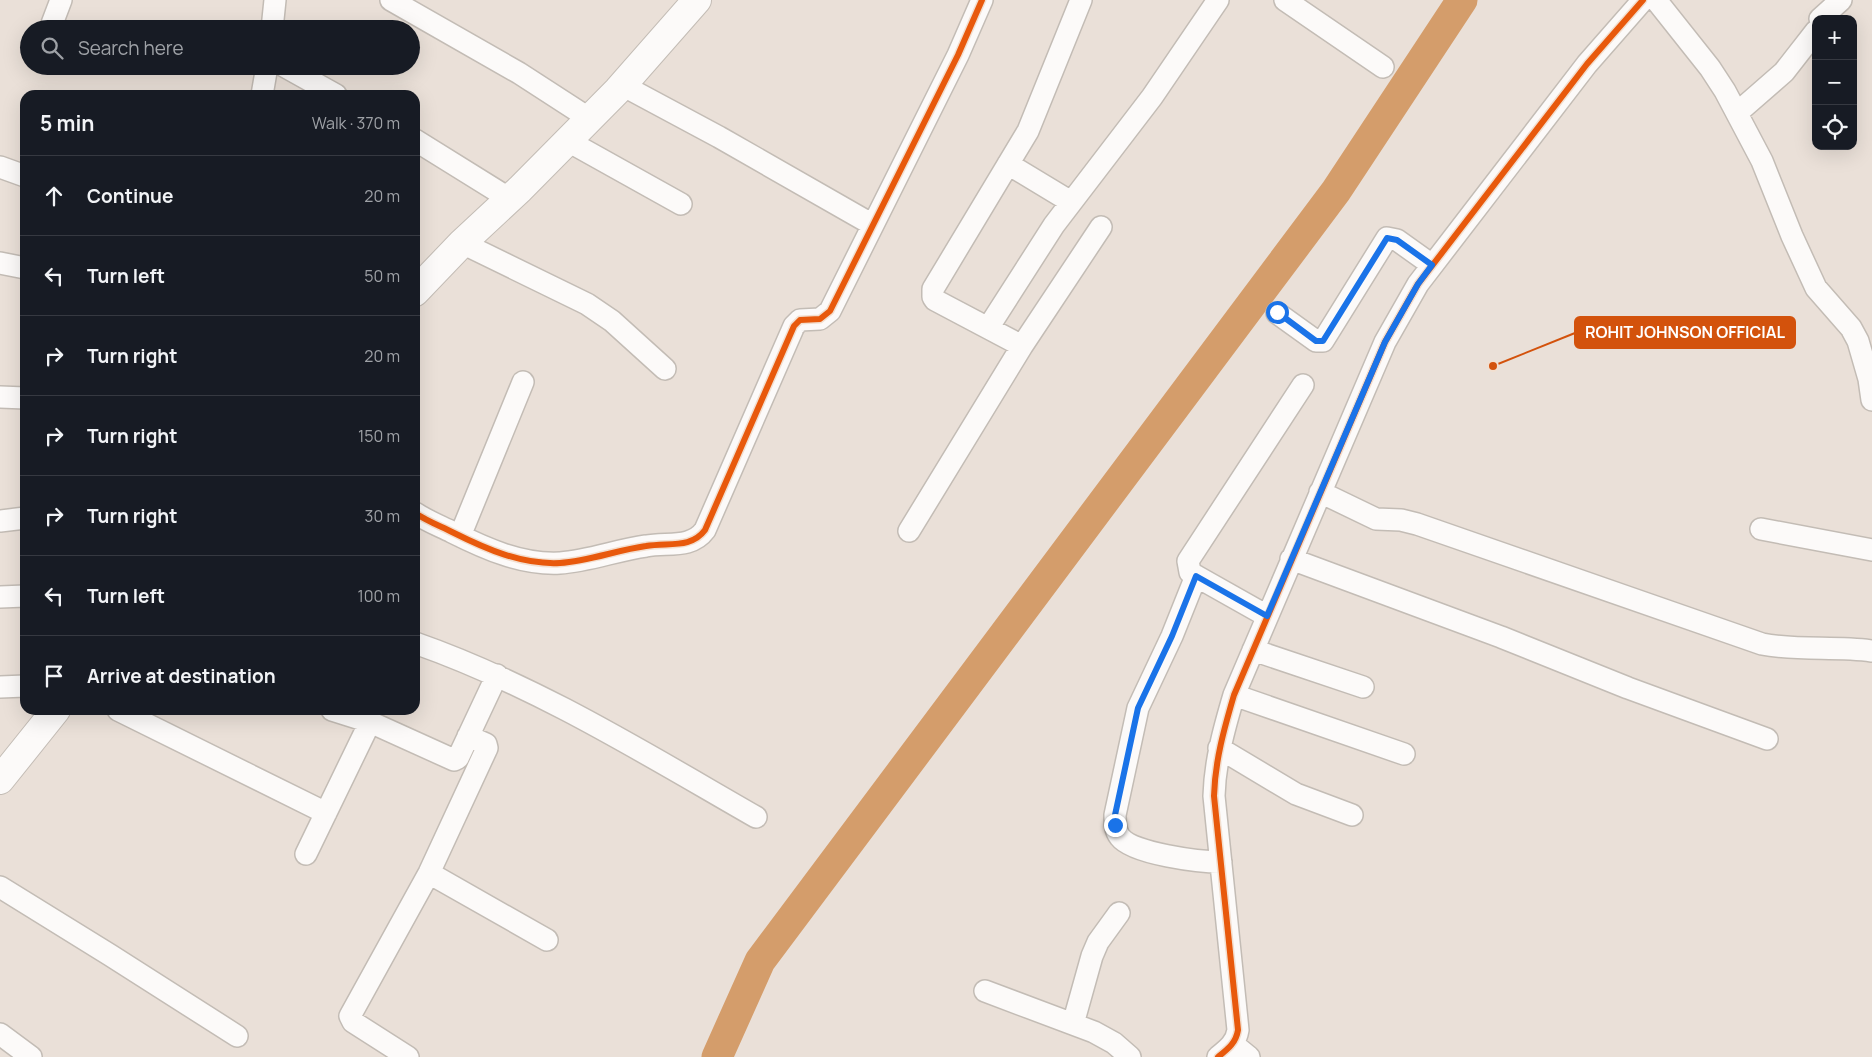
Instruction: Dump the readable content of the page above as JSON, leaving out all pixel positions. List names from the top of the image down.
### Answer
{
  "places": ["ROHIT JOHNSON OFFICIAL"],
  "page": {
    "map_buttons": ["+", "−"],
    "search": "Search here",
    "heading": ["5 min", "Walk · 370 m"],
    "list": [
      ["Continue", "20 m"],
      ["Turn left", "50 m"],
      ["Turn right", "20 m"],
      ["Turn right", "150 m"],
      ["Turn right", "30 m"],
      ["Turn left", "100 m"],
      "Arrive at destination"
    ]
  }
}
